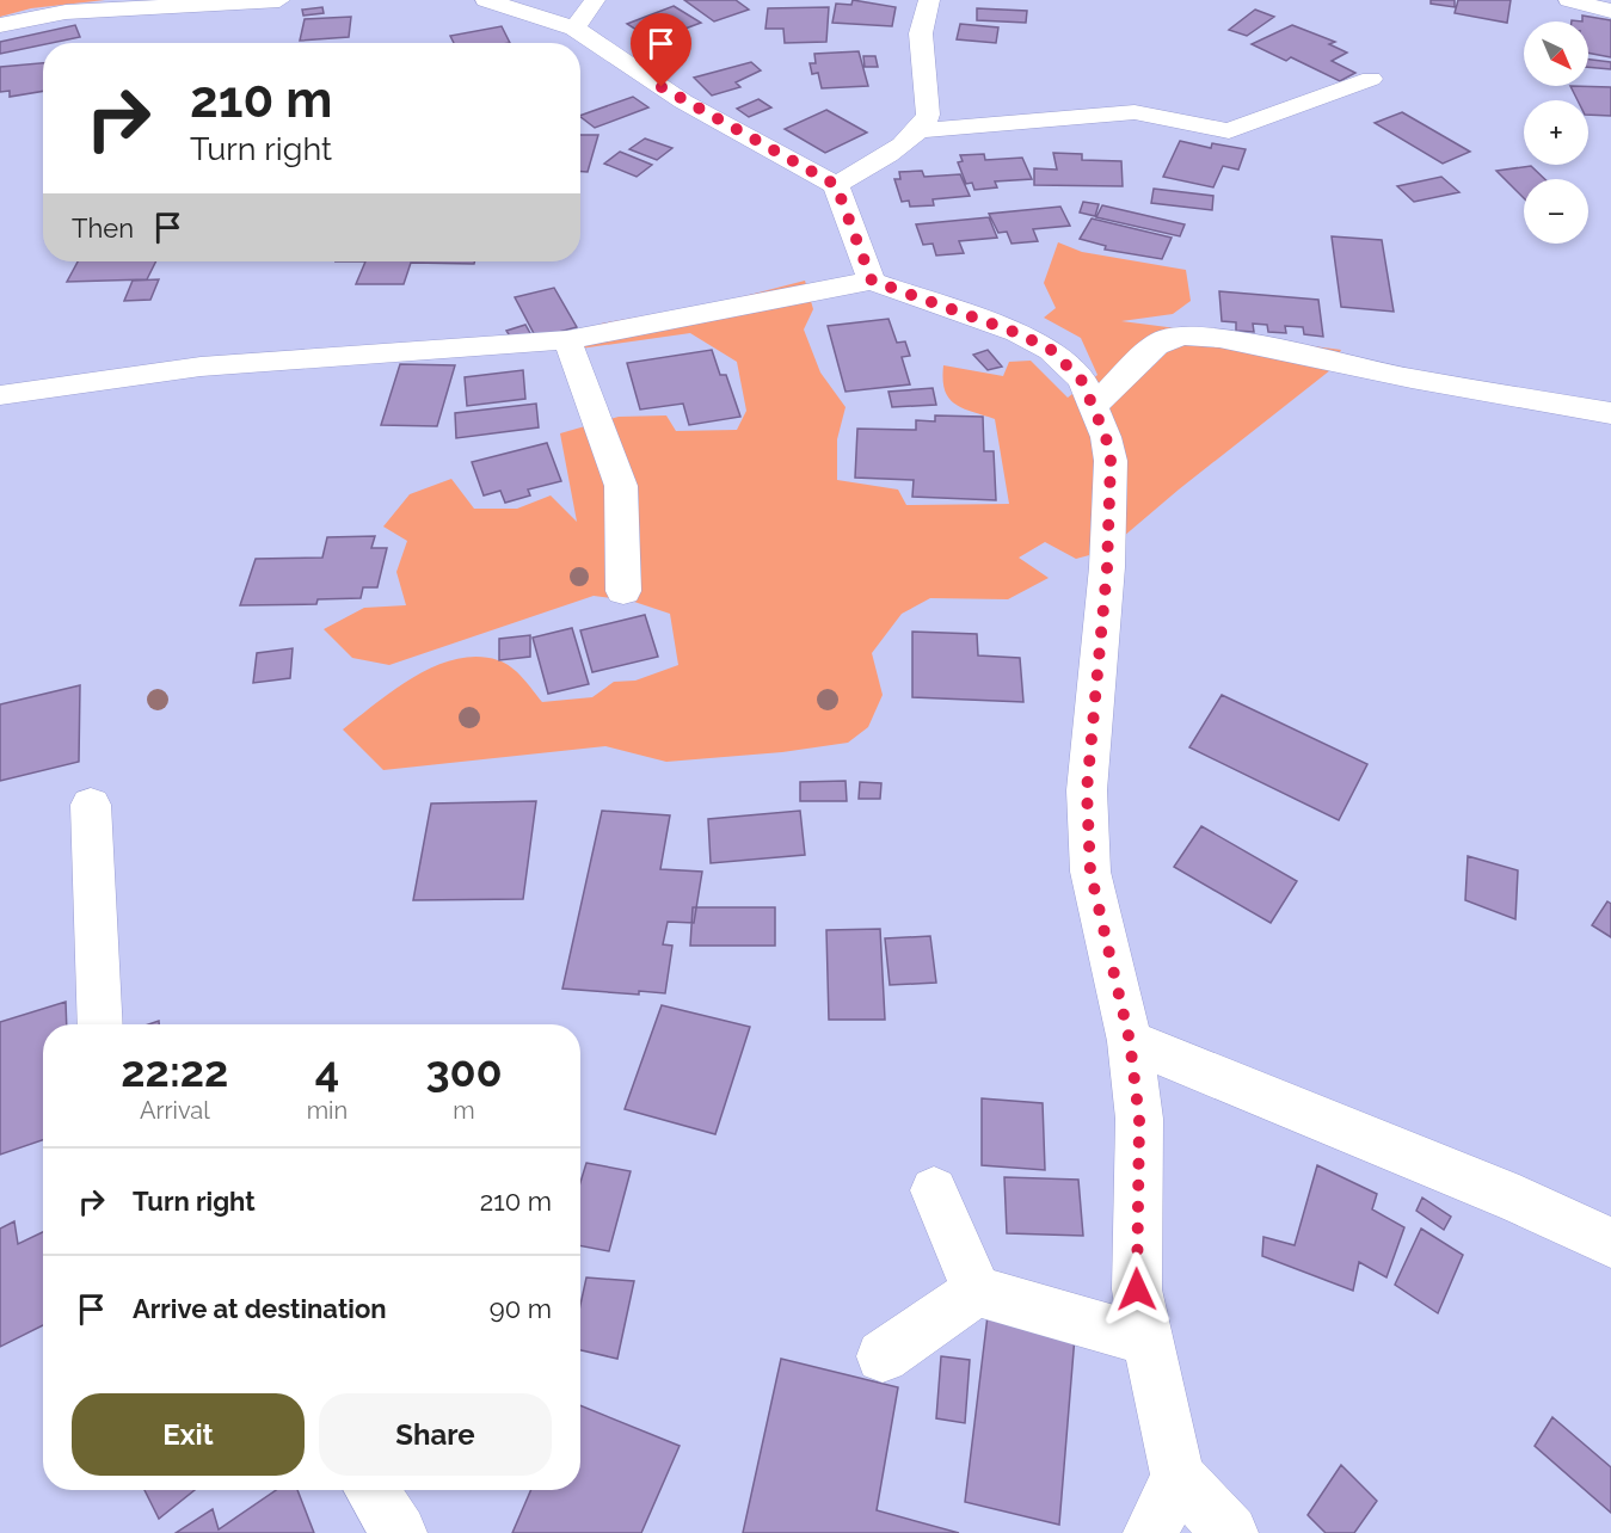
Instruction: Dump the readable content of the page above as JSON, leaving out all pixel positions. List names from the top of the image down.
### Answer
{
  "north": "bottom right",
  "page": {
    "map_buttons": ["+", "−"],
    "turn": ["210 m", "Turn right"],
    "then": "Then",
    "eta": [
      "22:22",
      "Arrival",
      "4",
      "min",
      "300",
      "m"
    ],
    "list": [
      {
        "name": "Turn right",
        "value": "210 m"
      },
      {
        "name": "Arrive at destination",
        "value": "90 m"
      }
    ],
    "buttons": ["Exit", "Share"]
  }
}
